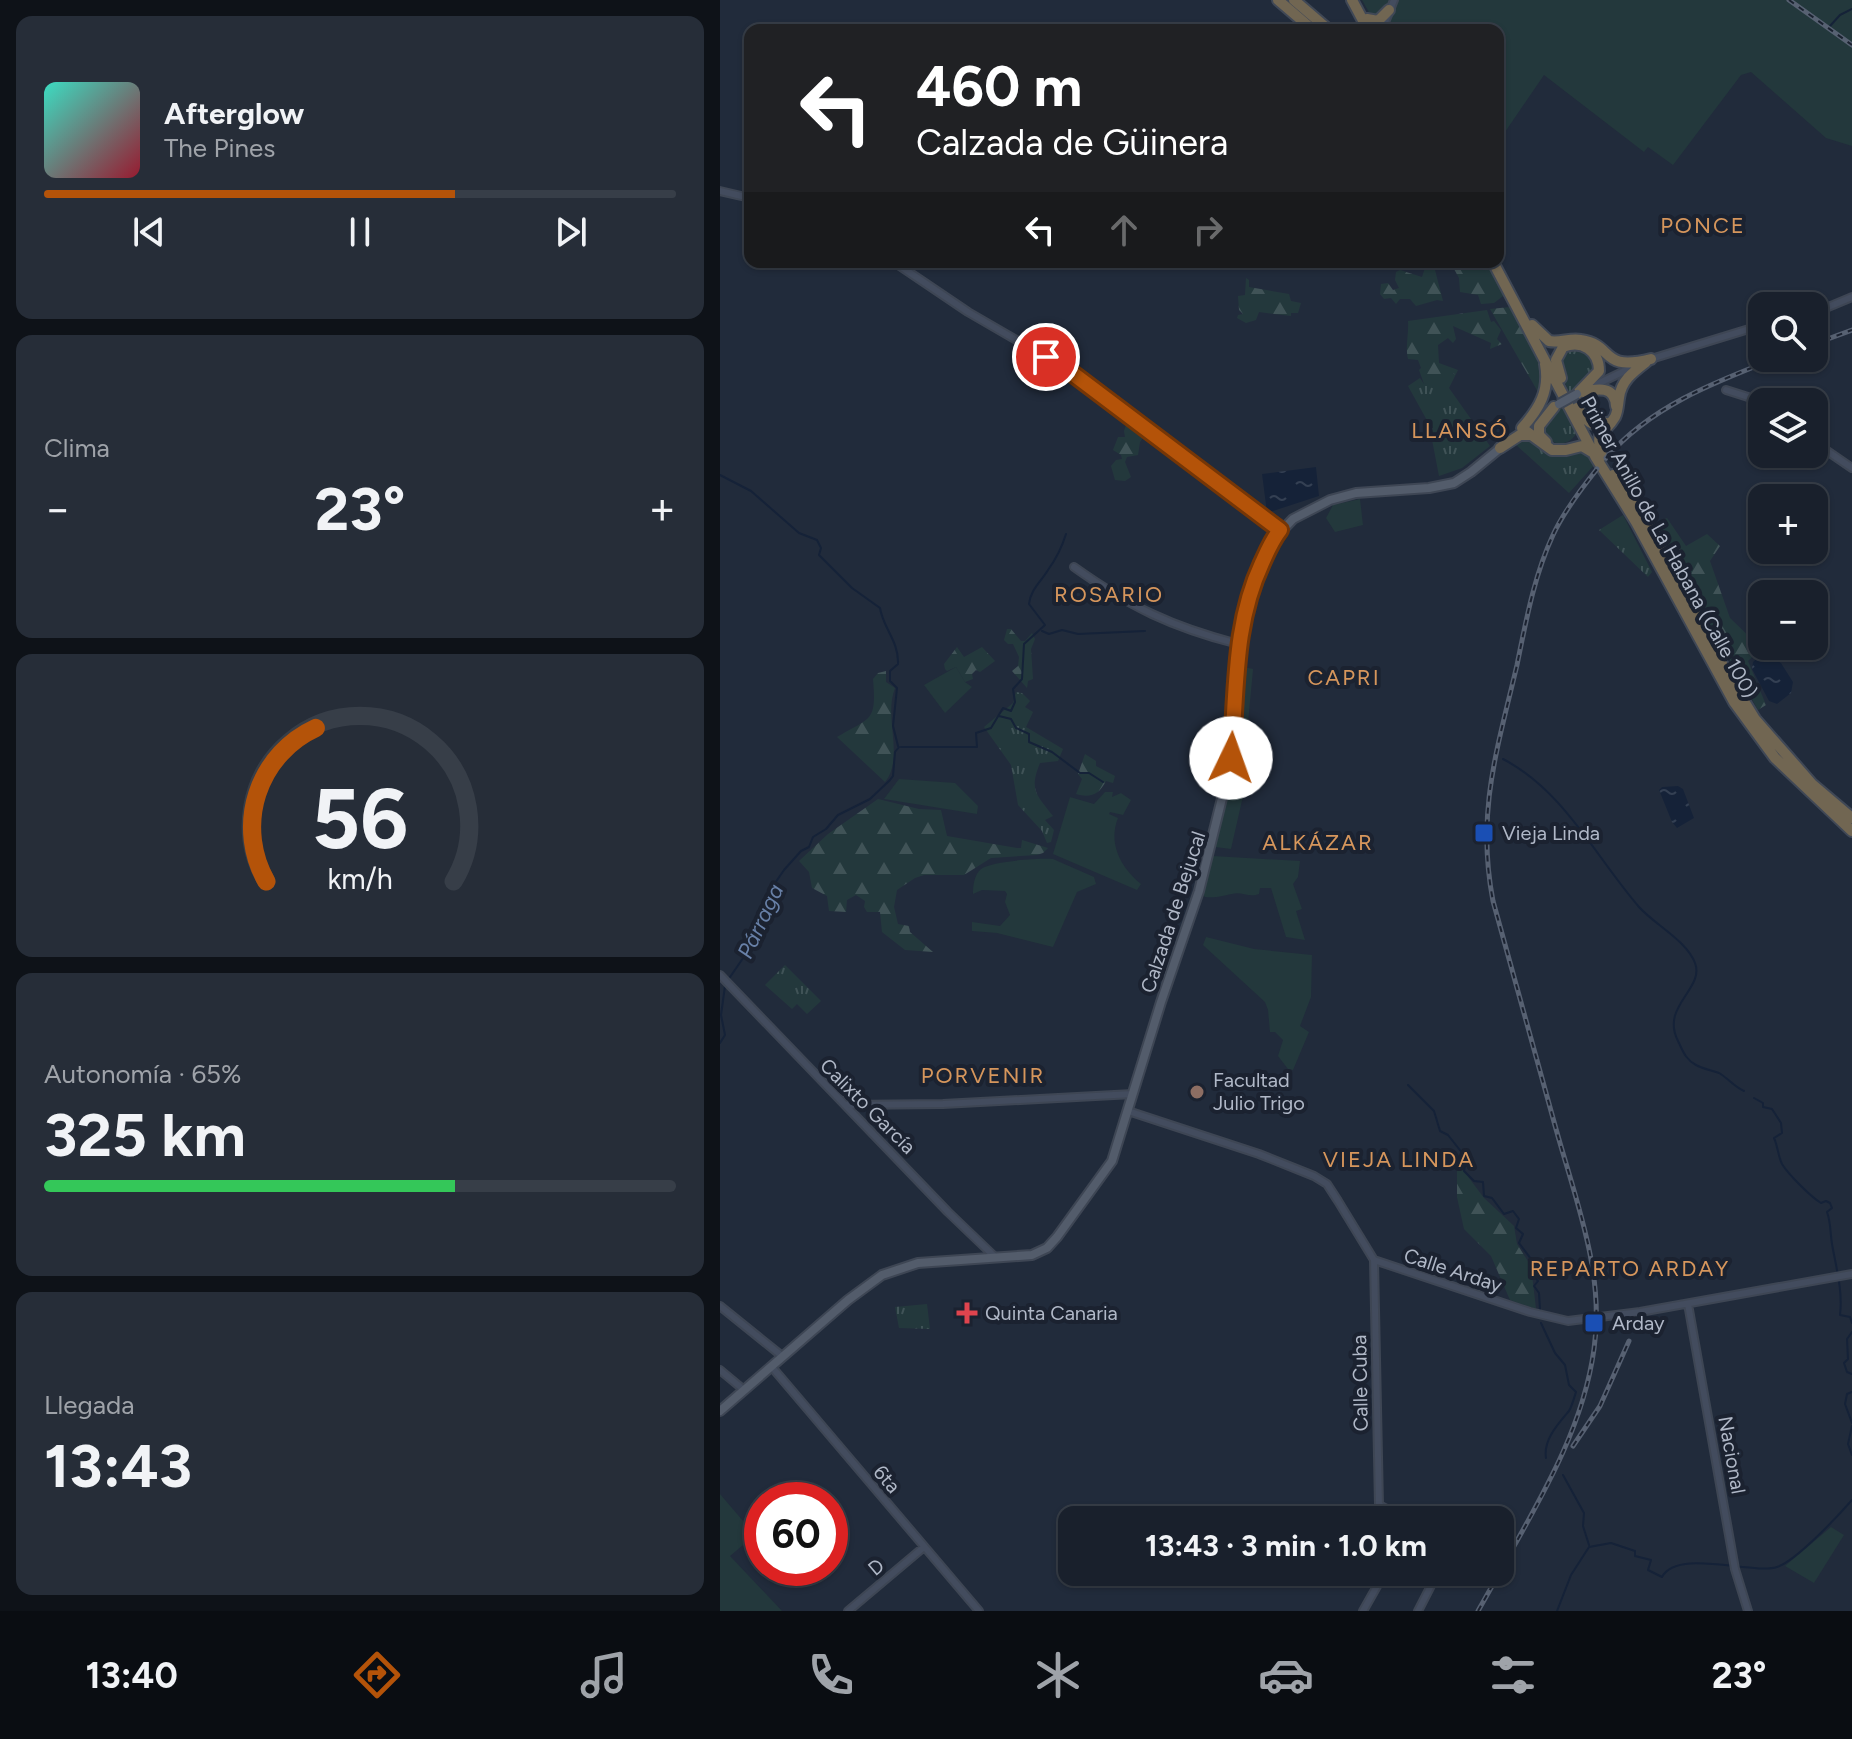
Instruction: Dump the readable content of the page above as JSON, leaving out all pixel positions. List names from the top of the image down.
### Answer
{
  "streets": {
    "highway": ["Primer Anillo de La Habana (Calle 100)"],
    "main road": ["Calzada de Bejucal"],
    "street": [
      "Calixto García",
      "Calle Arday",
      "Calle Cuba",
      "Nacional",
      "6ta",
      "D"
    ]
  },
  "crossings": [
    ["Calzada de Bejucal", "Calixto García"],
    ["Calzada de Bejucal", "6ta"],
    ["Calle Arday", "Calle Cuba"],
    ["Calle Arday", "Nacional"],
    ["6ta", "D"]
  ],
  "districts": [
    "PONCE",
    "LLANSÓ",
    "ROSARIO",
    "CAPRI",
    "ALKÁZAR",
    "PORVENIR",
    "VIEJA LINDA",
    "REPARTO ARDAY"
  ],
  "water": ["Párraga"],
  "places": {
    "transit": ["Vieja Linda", "Arday"],
    "other": ["Facultad Julio Trigo"],
    "health": ["Quinta Canaria"]
  },
  "page": {
    "turn": ["460 m", "Calzada de Güinera"],
    "song": ["Afterglow", "The Pines"],
    "map_buttons": ["+", "−"],
    "tile": [
      "Clima",
      ["Autonomía · 65%", "325 km"],
      ["Llegada", "13:43"]
    ],
    "heat": ["−", "23°", "+"],
    "limit": "60",
    "trip": "13:43 · 3 min · 1.0 km",
    "tabs": ["13:40", "23°"],
    "gauge": ["56", "km/h"]
  }
}
